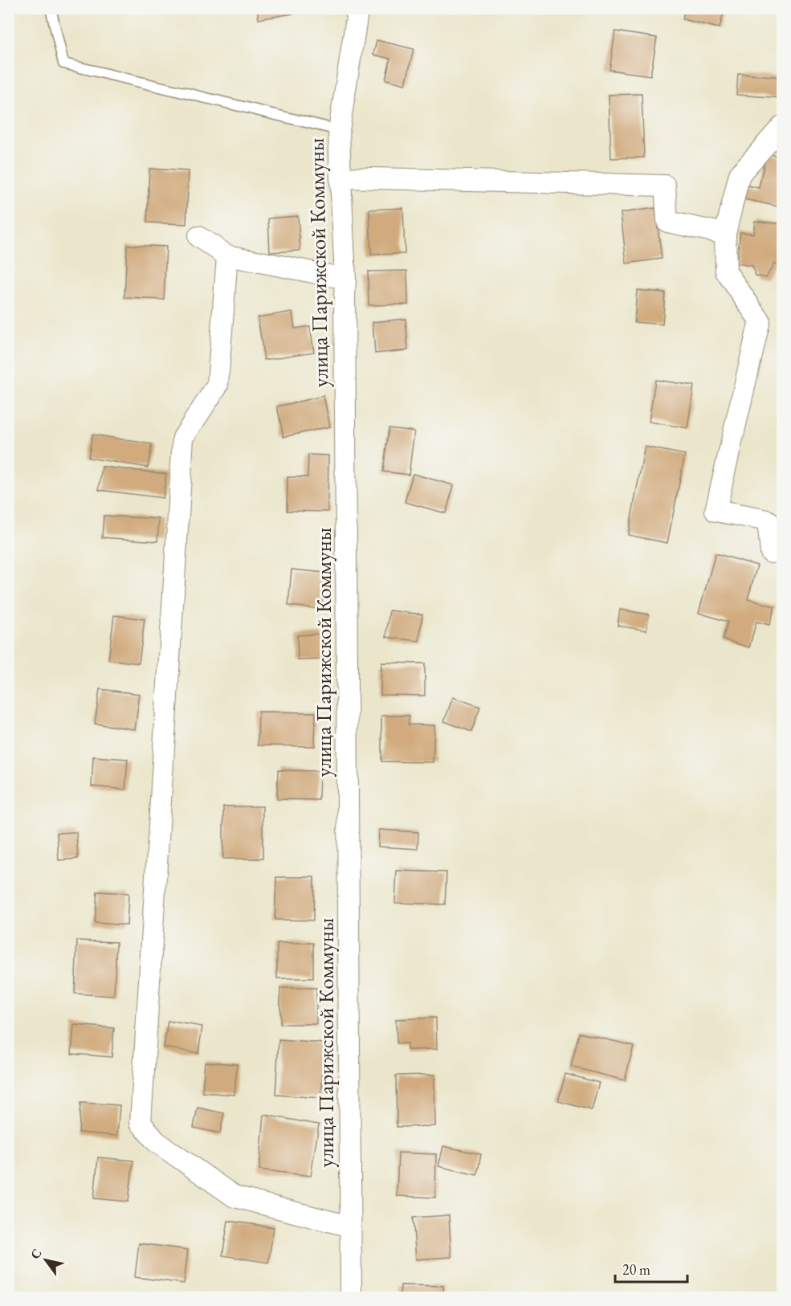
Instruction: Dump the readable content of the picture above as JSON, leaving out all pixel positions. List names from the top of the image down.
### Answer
{
  "streets": {
    "street": ["улица Парижской Коммуны"]
  },
  "scale_bar": "20 m",
  "north": "top left"
}
